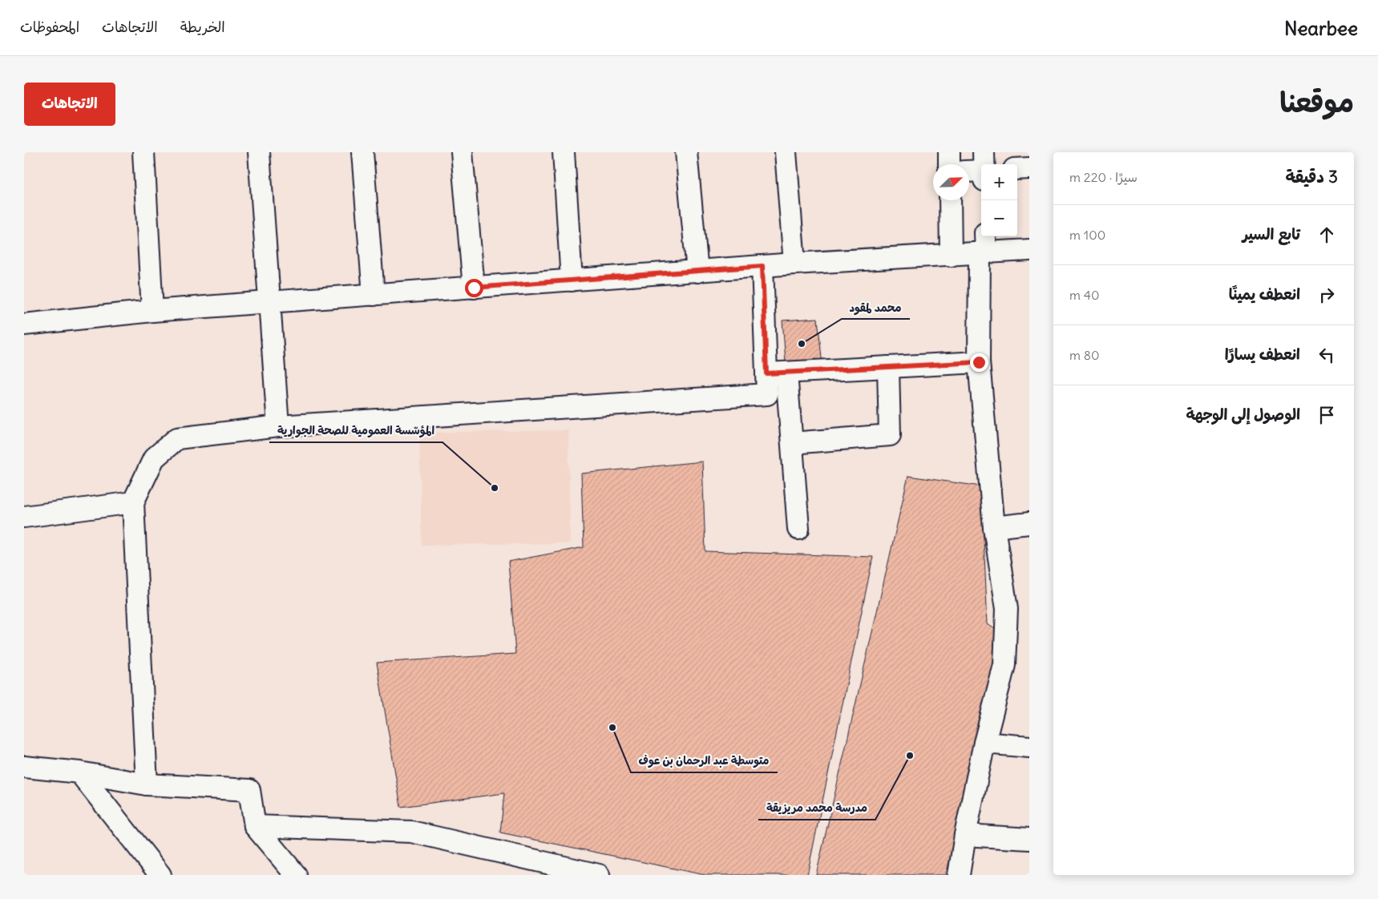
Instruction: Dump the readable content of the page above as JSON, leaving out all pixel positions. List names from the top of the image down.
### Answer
{
  "places": [
    "محمد لمقود",
    "المؤسّسة العمومية للصحة الجوارية",
    "متوسطة عبد الرحمان بن عوف",
    "مدرسة محمد مريزيقة"
  ],
  "north": "top right",
  "page": {
    "header": "Nearbee",
    "nav": ["الخريطة", "الاتجاهات", "المحفوظات"],
    "title": "موقعنا",
    "buttons": "الاتجاهات",
    "heading": ["3 دقيقة", "سيرًا · 220 m"],
    "map_buttons": ["+", "−"],
    "list": [
      ["تابع السير", "100 m"],
      ["انعطف يمينًا", "40 m"],
      ["انعطف يسارًا", "80 m"],
      "الوصول إلى الوجهة"
    ]
  }
}
